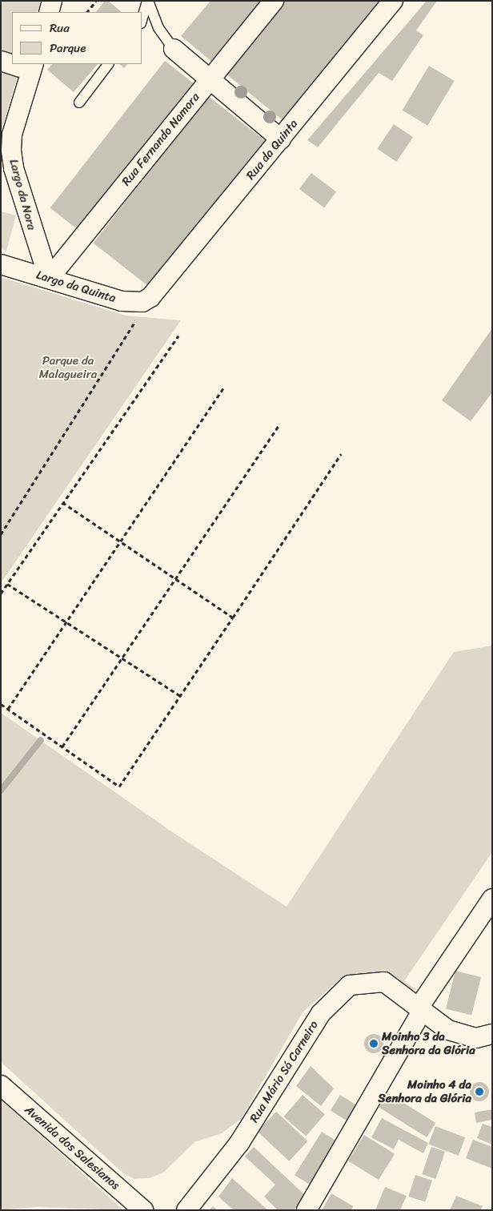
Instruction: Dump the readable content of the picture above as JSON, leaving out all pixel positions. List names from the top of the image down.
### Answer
{
  "streets": {
    "street": [
      "Rua Fernando Namora",
      "Rua da Quinta",
      "Largo da Nora",
      "Largo da Quinta",
      "Rua Mário Sá Carneiro",
      "Avenida dos Salesianos"
    ]
  },
  "crossings": [
    ["Rua Fernando Namora", "Largo da Nora"],
    ["Rua Fernando Namora", "Largo da Quinta"],
    ["Rua da Quinta", "Largo da Quinta"],
    ["Largo da Nora", "Largo da Quinta"]
  ],
  "parks": ["Parque da Malagueira"],
  "places": ["Moinho 3 da Senhora da Glória", "Moinho 4 da Senhora da Glória"],
  "legend": ["Rua", "Parque"]
}
